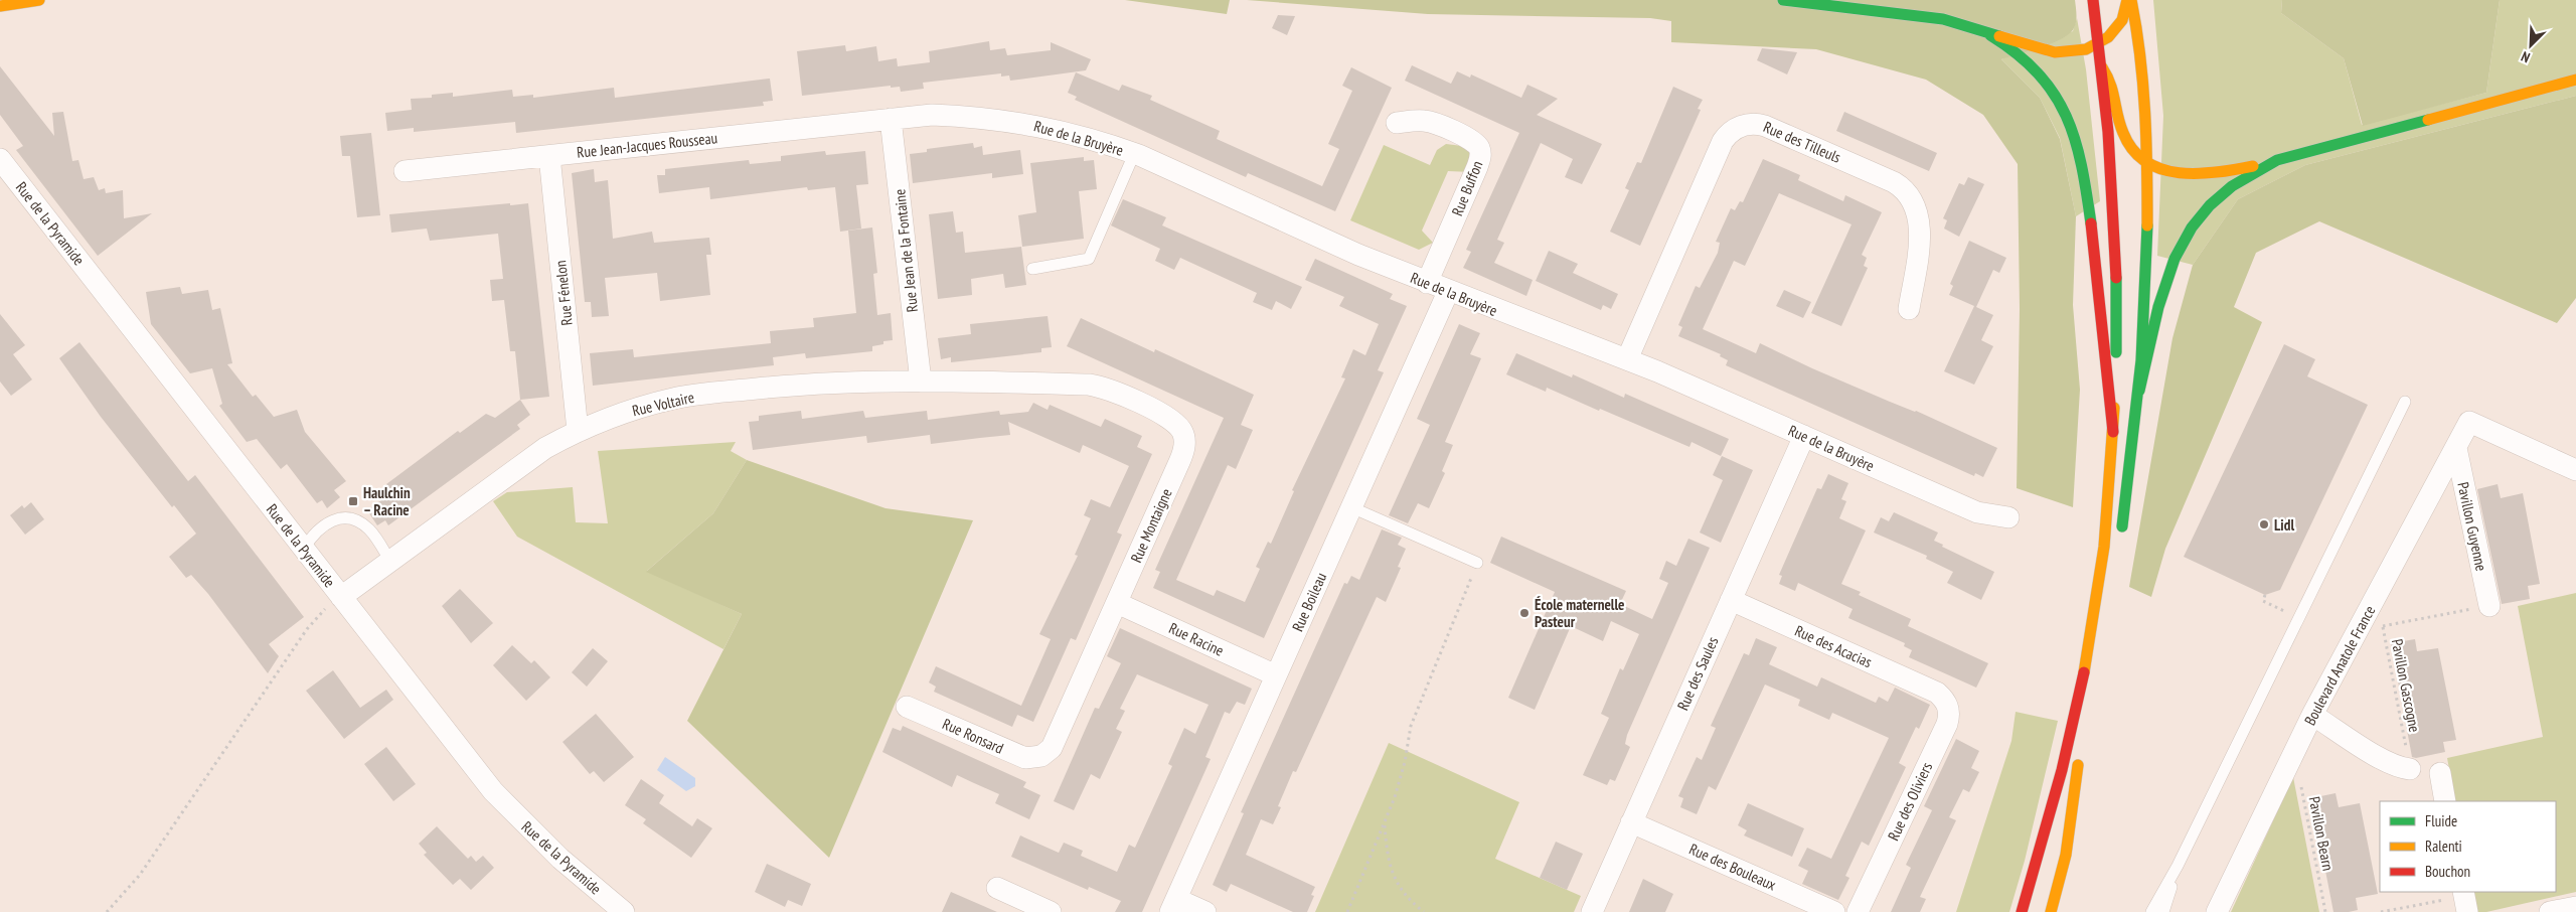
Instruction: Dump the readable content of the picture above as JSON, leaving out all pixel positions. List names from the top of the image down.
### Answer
{
  "streets": {
    "street": [
      "Rue de la Bruyère",
      "Rue des Tilleuls",
      "Rue Jean-Jacques Rousseau",
      "Rue Buffon",
      "Rue de la Pyramide",
      "Rue Jean de la Fontaine",
      "Rue Fénelon",
      "Rue Voltaire",
      "Rue Montaigne",
      "Pavillon Guyenne",
      "Rue Boileau",
      "Rue Racine",
      "Rue des Acacias",
      "Boulevard Anatole France",
      "Rue des Saules",
      "Rue Ronsard",
      "Rue des Oliviers",
      "Rue des Bouleaux"
    ],
    "path": ["Pavillon Gascogne", "Pavillon Bearn"]
  },
  "crossings": [
    ["Rue de la Bruyère", "Rue des Tilleuls"],
    ["Rue de la Bruyère", "Rue Jean-Jacques Rousseau"],
    ["Rue de la Bruyère", "Rue Buffon"],
    ["Rue de la Bruyère", "Rue Jean de la Fontaine"],
    ["Rue de la Bruyère", "Rue Boileau"],
    ["Rue de la Bruyère", "Rue des Saules"],
    ["Rue Jean-Jacques Rousseau", "Rue Jean de la Fontaine"],
    ["Rue Jean-Jacques Rousseau", "Rue Fénelon"],
    ["Rue de la Pyramide", "Rue Voltaire"],
    ["Rue Jean de la Fontaine", "Rue Voltaire"],
    ["Rue Fénelon", "Rue Voltaire"],
    ["Rue Voltaire", "Rue Montaigne"],
    ["Rue Montaigne", "Rue Racine"],
    ["Rue Montaigne", "Rue Ronsard"],
    ["Pavillon Guyenne", "Boulevard Anatole France"],
    ["Rue Boileau", "Rue Racine"],
    ["Rue des Acacias", "Rue des Saules"],
    ["Rue des Acacias", "Rue des Oliviers"],
    ["Boulevard Anatole France", "Pavillon Gascogne"],
    ["Boulevard Anatole France", "Pavillon Bearn"],
    ["Rue des Saules", "Rue des Bouleaux"]
  ],
  "places": {
    "transit": ["Haulchin – Racine"],
    "other": ["Lidl", "École maternelle Pasteur"]
  },
  "legend": ["Fluide", "Ralenti", "Bouchon"],
  "north": "bottom left"
}
